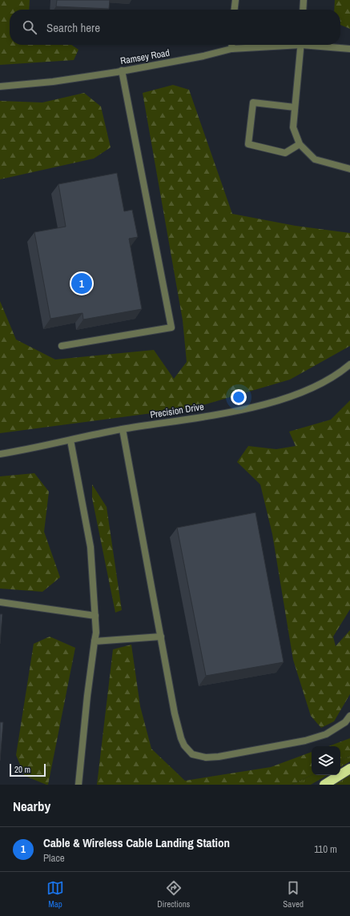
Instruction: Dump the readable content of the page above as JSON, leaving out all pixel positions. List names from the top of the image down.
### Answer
{
  "streets": {
    "street": ["Ramsey Road", "Precision Drive"]
  },
  "scale_bar": "20 m",
  "page": {
    "search": "Search here",
    "pins": "1",
    "scale": "20 m",
    "heading": "Nearby",
    "list": [
      {
        "mark": "1",
        "name": "Cable & Wireless Cable Landing Station",
        "note": "Place",
        "value": "110 m"
      }
    ],
    "nav": ["Map", "Directions", "Saved"]
  }
}
